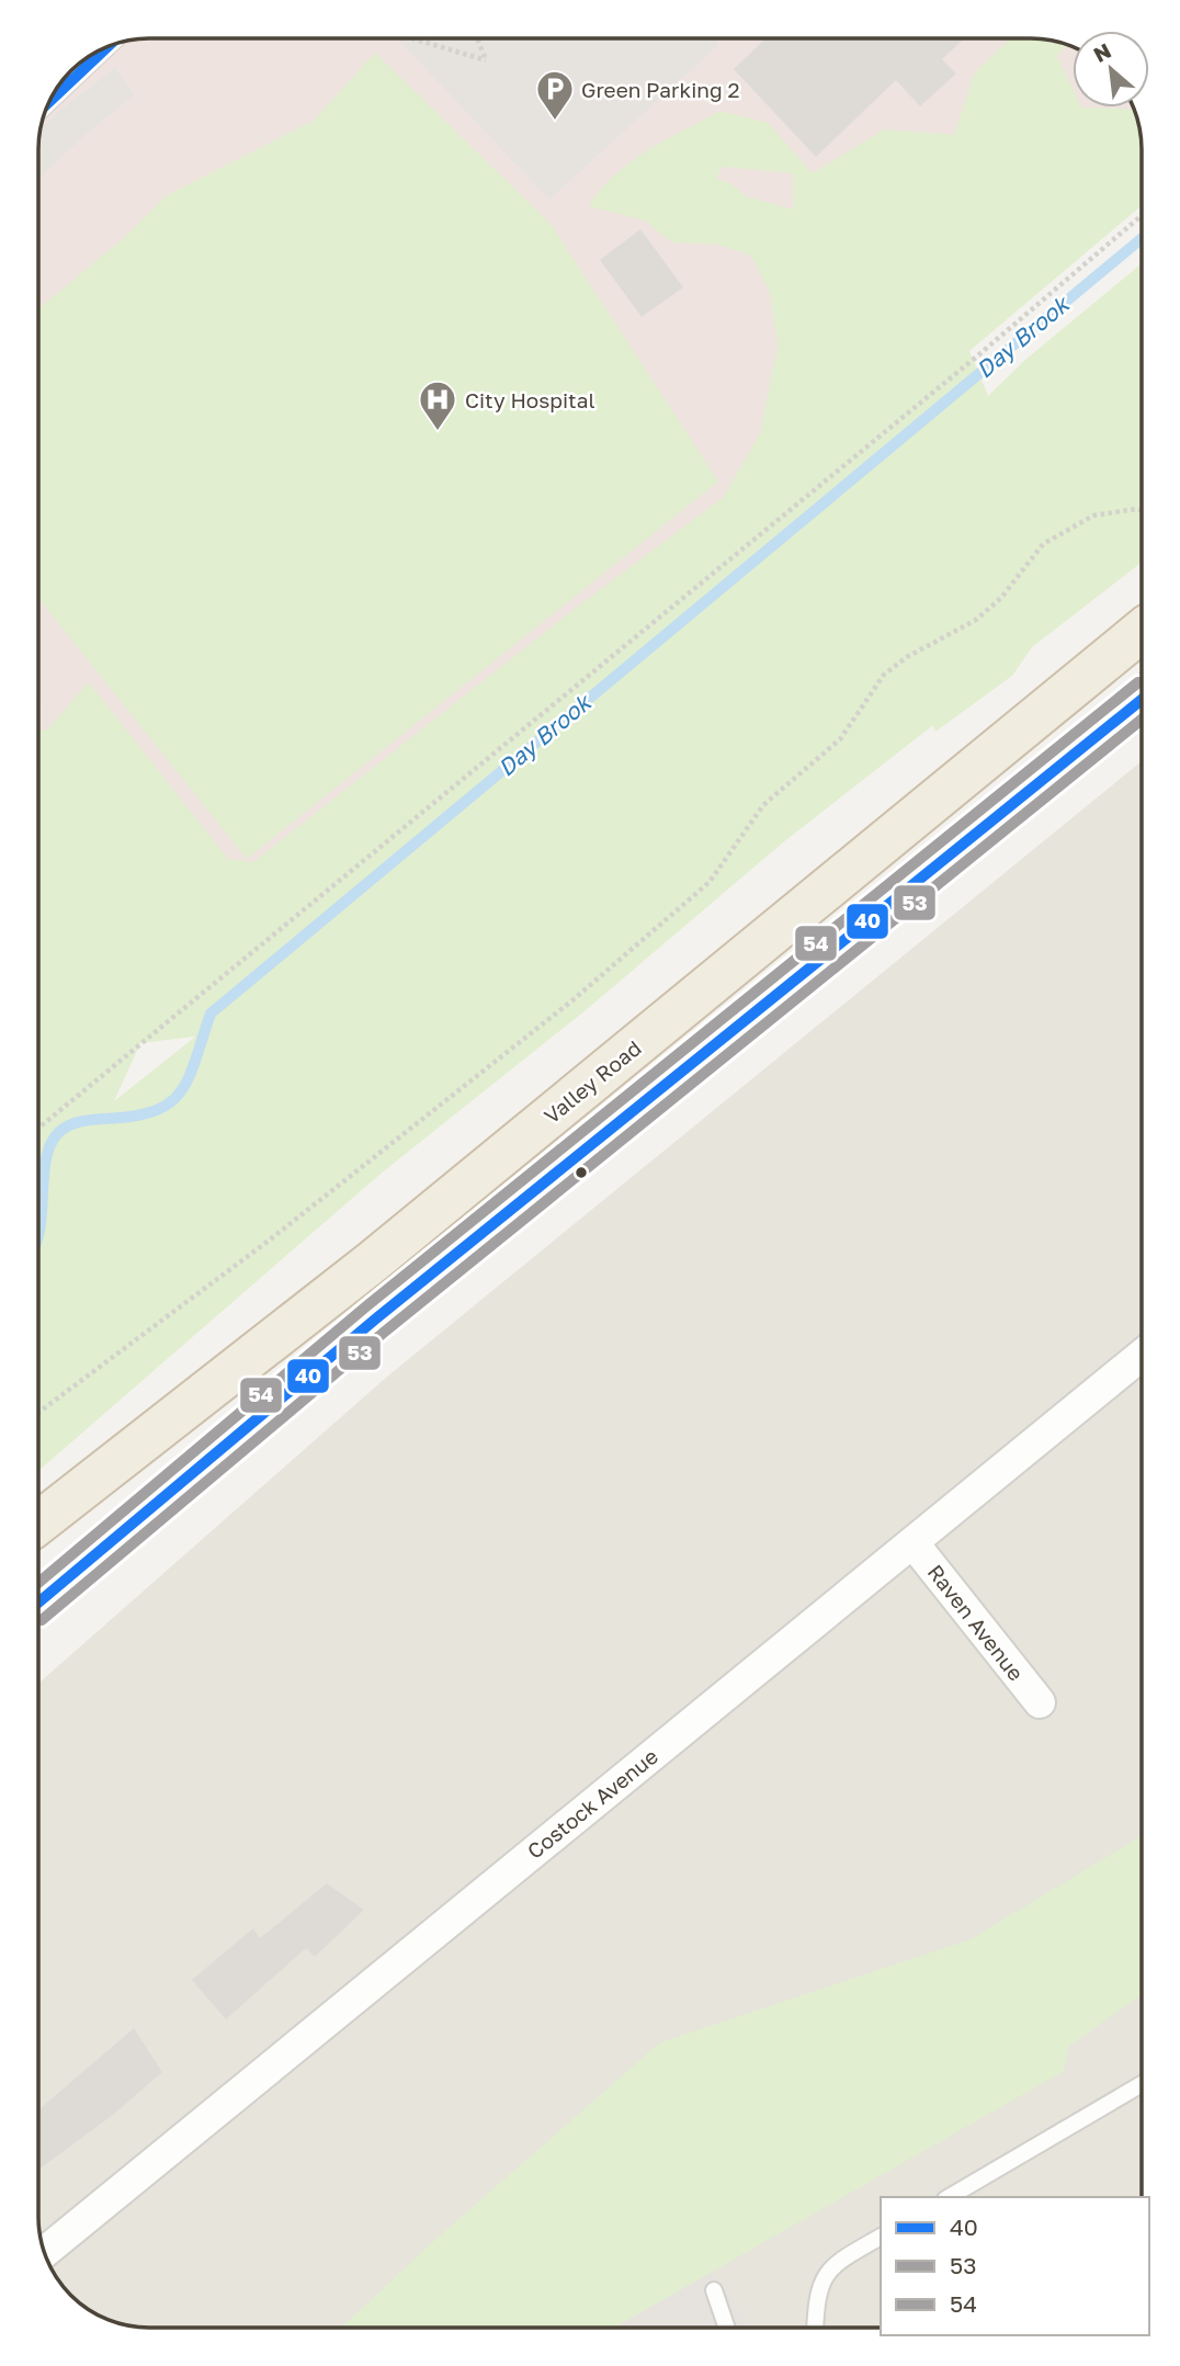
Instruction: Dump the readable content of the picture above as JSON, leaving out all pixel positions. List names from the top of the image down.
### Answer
{
  "streets": {
    "highway": ["Valley Road"],
    "street": ["Raven Avenue", "Costock Avenue"]
  },
  "crossings": [
    ["Raven Avenue", "Costock Avenue"]
  ],
  "water": ["Day Brook"],
  "places": {
    "parking": ["Green Parking 2"],
    "hospital": ["City Hospital"]
  },
  "lines": ["transit line 40", "transit line 54", "transit line 53"],
  "legend": ["40", "53", "54"],
  "north": "top left"
}
